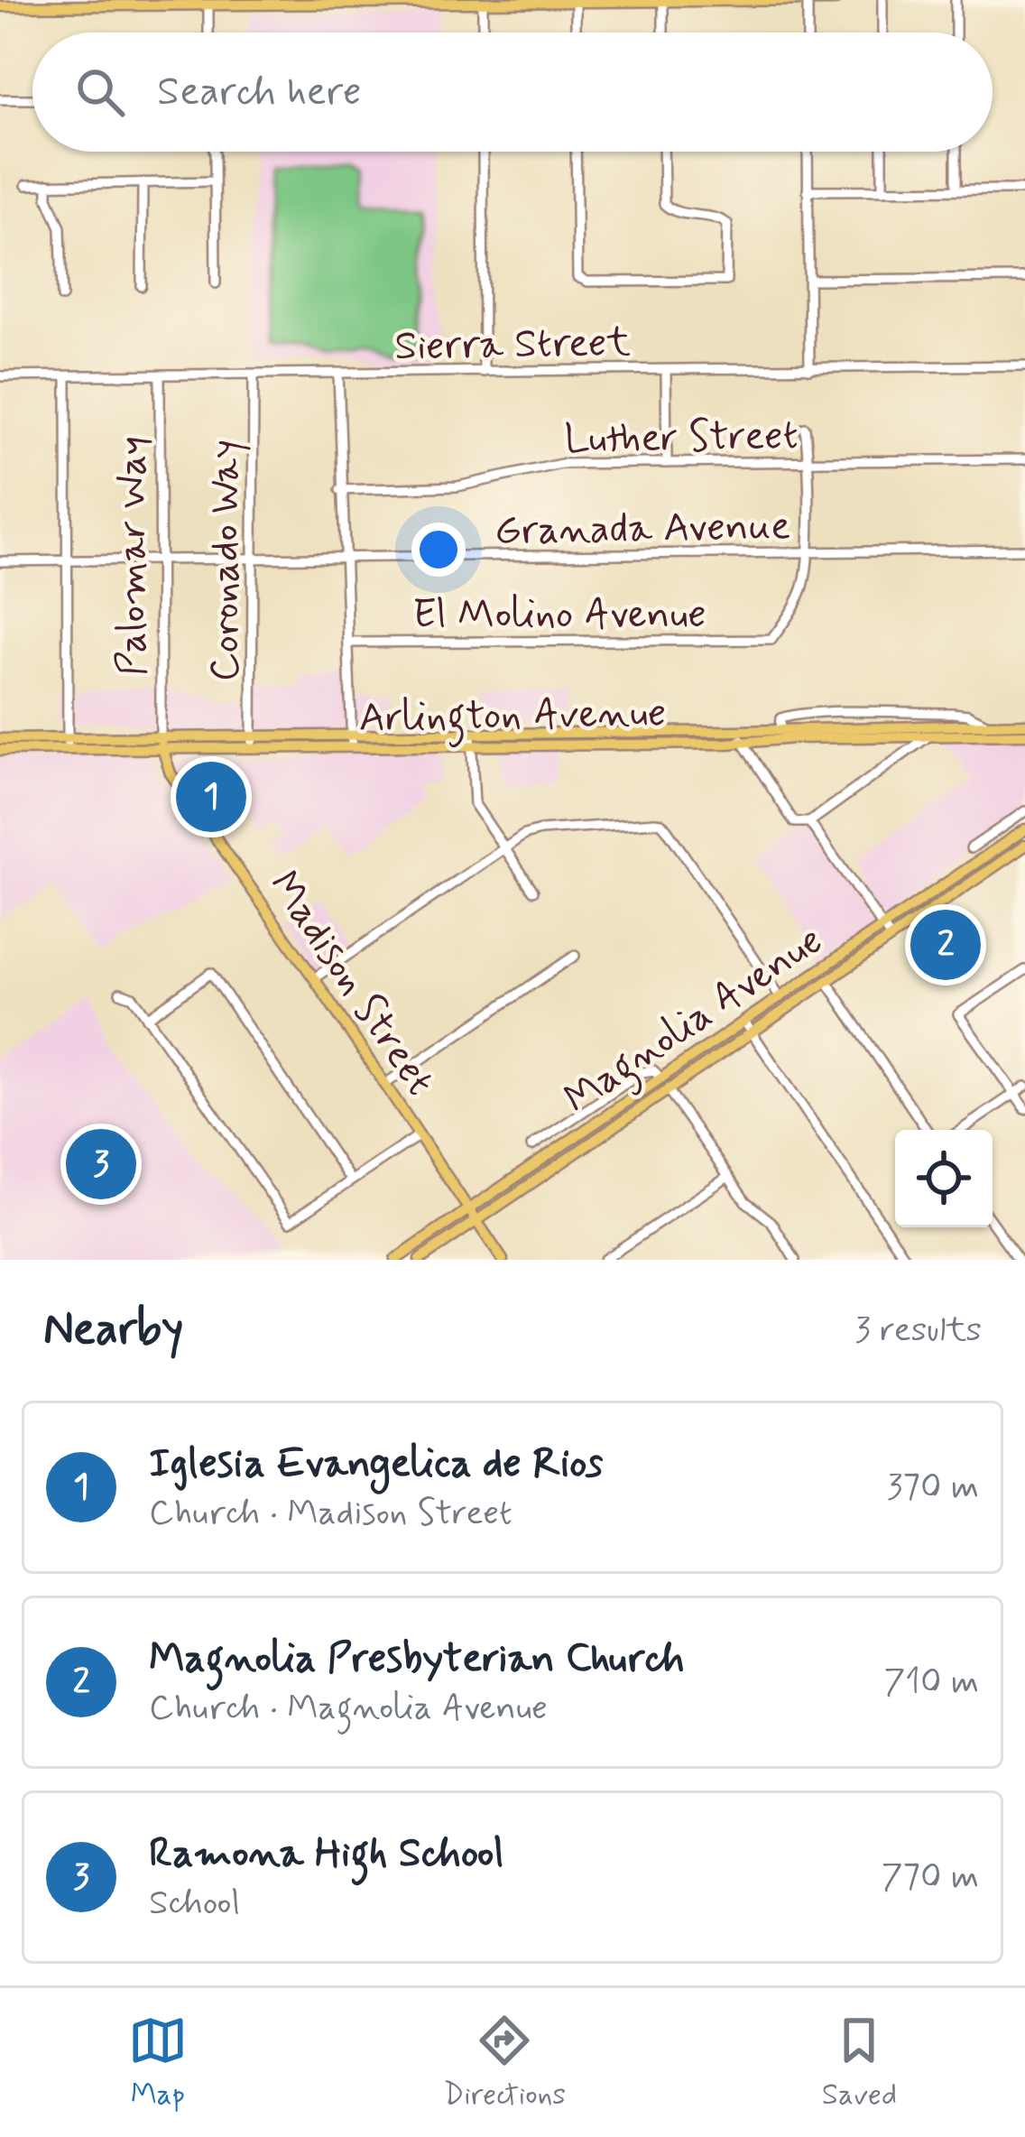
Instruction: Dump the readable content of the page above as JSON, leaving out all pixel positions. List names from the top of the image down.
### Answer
{
  "streets": {
    "main road": ["Arlington Avenue", "Madison Street", "Magnolia Avenue"],
    "street": [
      "Sierra Street",
      "Luther Street",
      "Granada Avenue",
      "Palomar Way",
      "Coronado Way",
      "El Molino Avenue"
    ]
  },
  "crossings": [
    ["Sierra Street", "Palomar Way"],
    ["Sierra Street", "Coronado Way"],
    ["Granada Avenue", "Palomar Way"],
    ["Granada Avenue", "Coronado Way"],
    ["Granada Avenue", "El Molino Avenue"],
    ["Palomar Way", "Arlington Avenue"],
    ["Palomar Way", "Madison Street"],
    ["Coronado Way", "Arlington Avenue"],
    ["Arlington Avenue", "Madison Street"],
    ["Madison Street", "Magnolia Avenue"]
  ],
  "page": {
    "search": "Search here",
    "pins": ["1", "2", "3"],
    "heading": ["Nearby", "3 results"],
    "list": [
      {
        "mark": "1",
        "name": "Iglesia Evangelica de Rios",
        "note": "Church · Madison Street",
        "value": "370 m"
      },
      {
        "mark": "2",
        "name": "Magnolia Presbyterian Church",
        "note": "Church · Magnolia Avenue",
        "value": "710 m"
      },
      {
        "mark": "3",
        "name": "Ramona High School",
        "note": "School",
        "value": "770 m"
      }
    ],
    "nav": ["Map", "Directions", "Saved"]
  }
}
